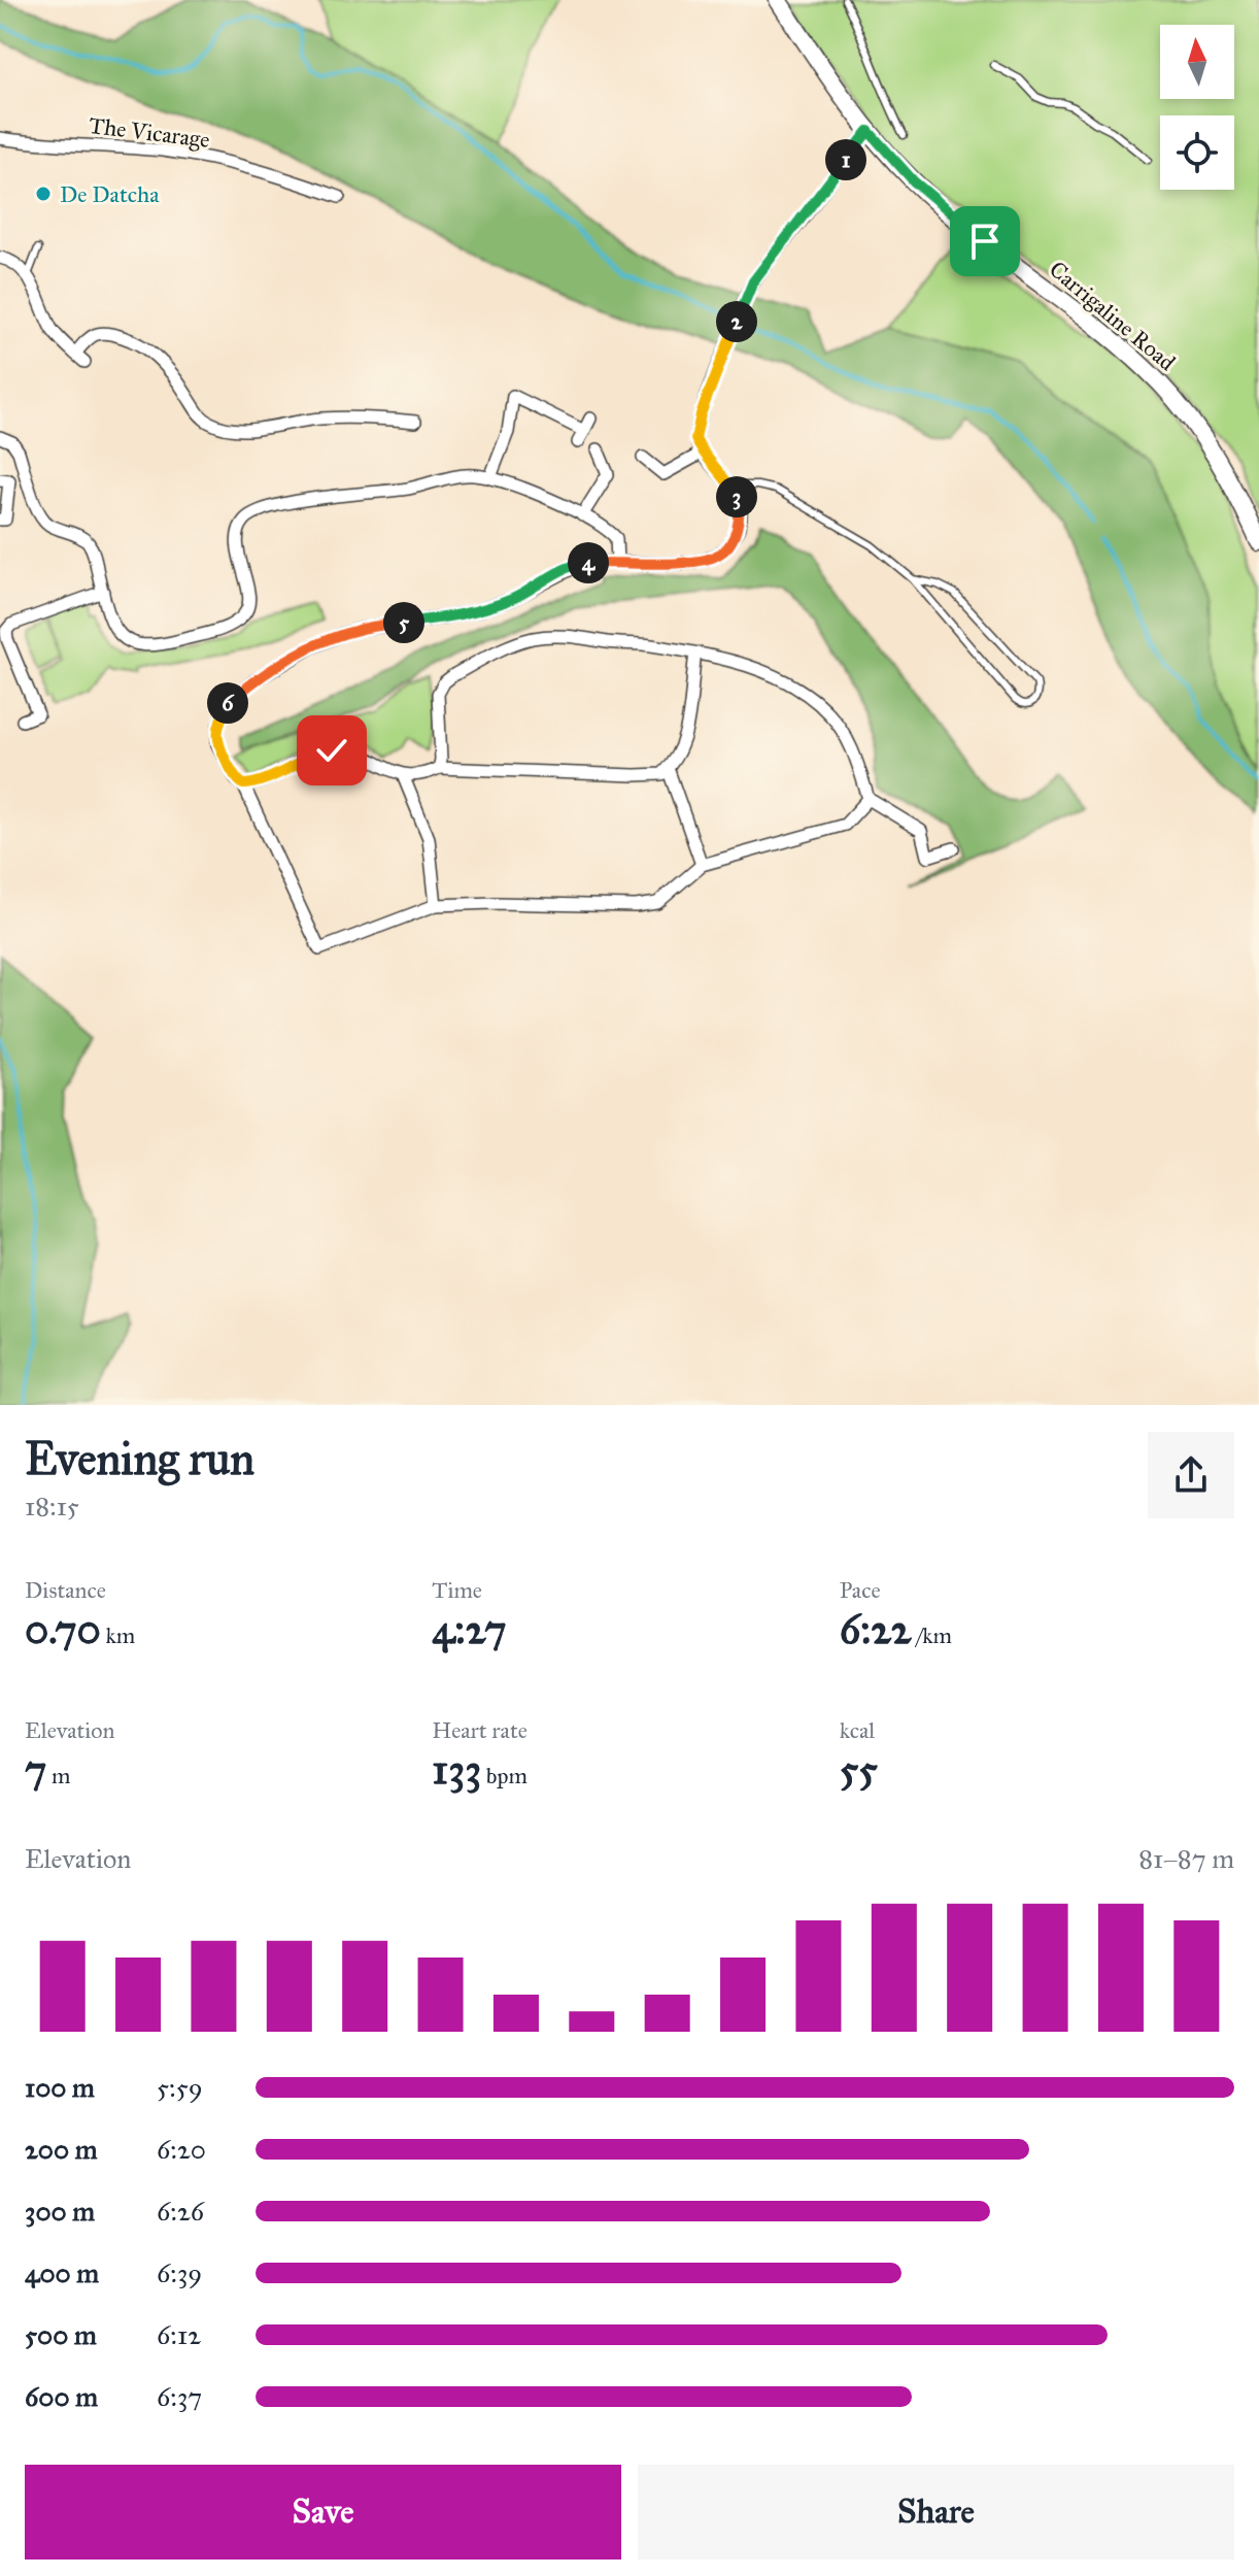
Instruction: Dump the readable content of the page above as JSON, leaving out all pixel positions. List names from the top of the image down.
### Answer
{
  "streets": {
    "main road": ["Carrigaline Road"],
    "street": ["The Vicarage"]
  },
  "places": ["De Datcha"],
  "north": "top",
  "page": {
    "pins": [
      "1",
      "2",
      "3",
      "4",
      "5",
      "6"
    ],
    "heading": ["Evening run", "18:15"],
    "stats": [
      ["Distance", "0.70 km"],
      ["Time", "4:27"],
      ["Pace", "6:22 /km"],
      ["Elevation", "7 m"],
      ["Heart rate", "133 bpm"],
      ["kcal", "55"]
    ],
    "chart": ["Elevation", "81–87 m"],
    "list": [
      {
        "name": "100 m",
        "note": "5:59"
      },
      {
        "name": "200 m",
        "note": "6:20"
      },
      {
        "name": "300 m",
        "note": "6:26"
      },
      {
        "name": "400 m",
        "note": "6:39"
      },
      {
        "name": "500 m",
        "note": "6:12"
      },
      {
        "name": "600 m",
        "note": "6:37"
      }
    ],
    "buttons": ["Save", "Share"]
  }
}
